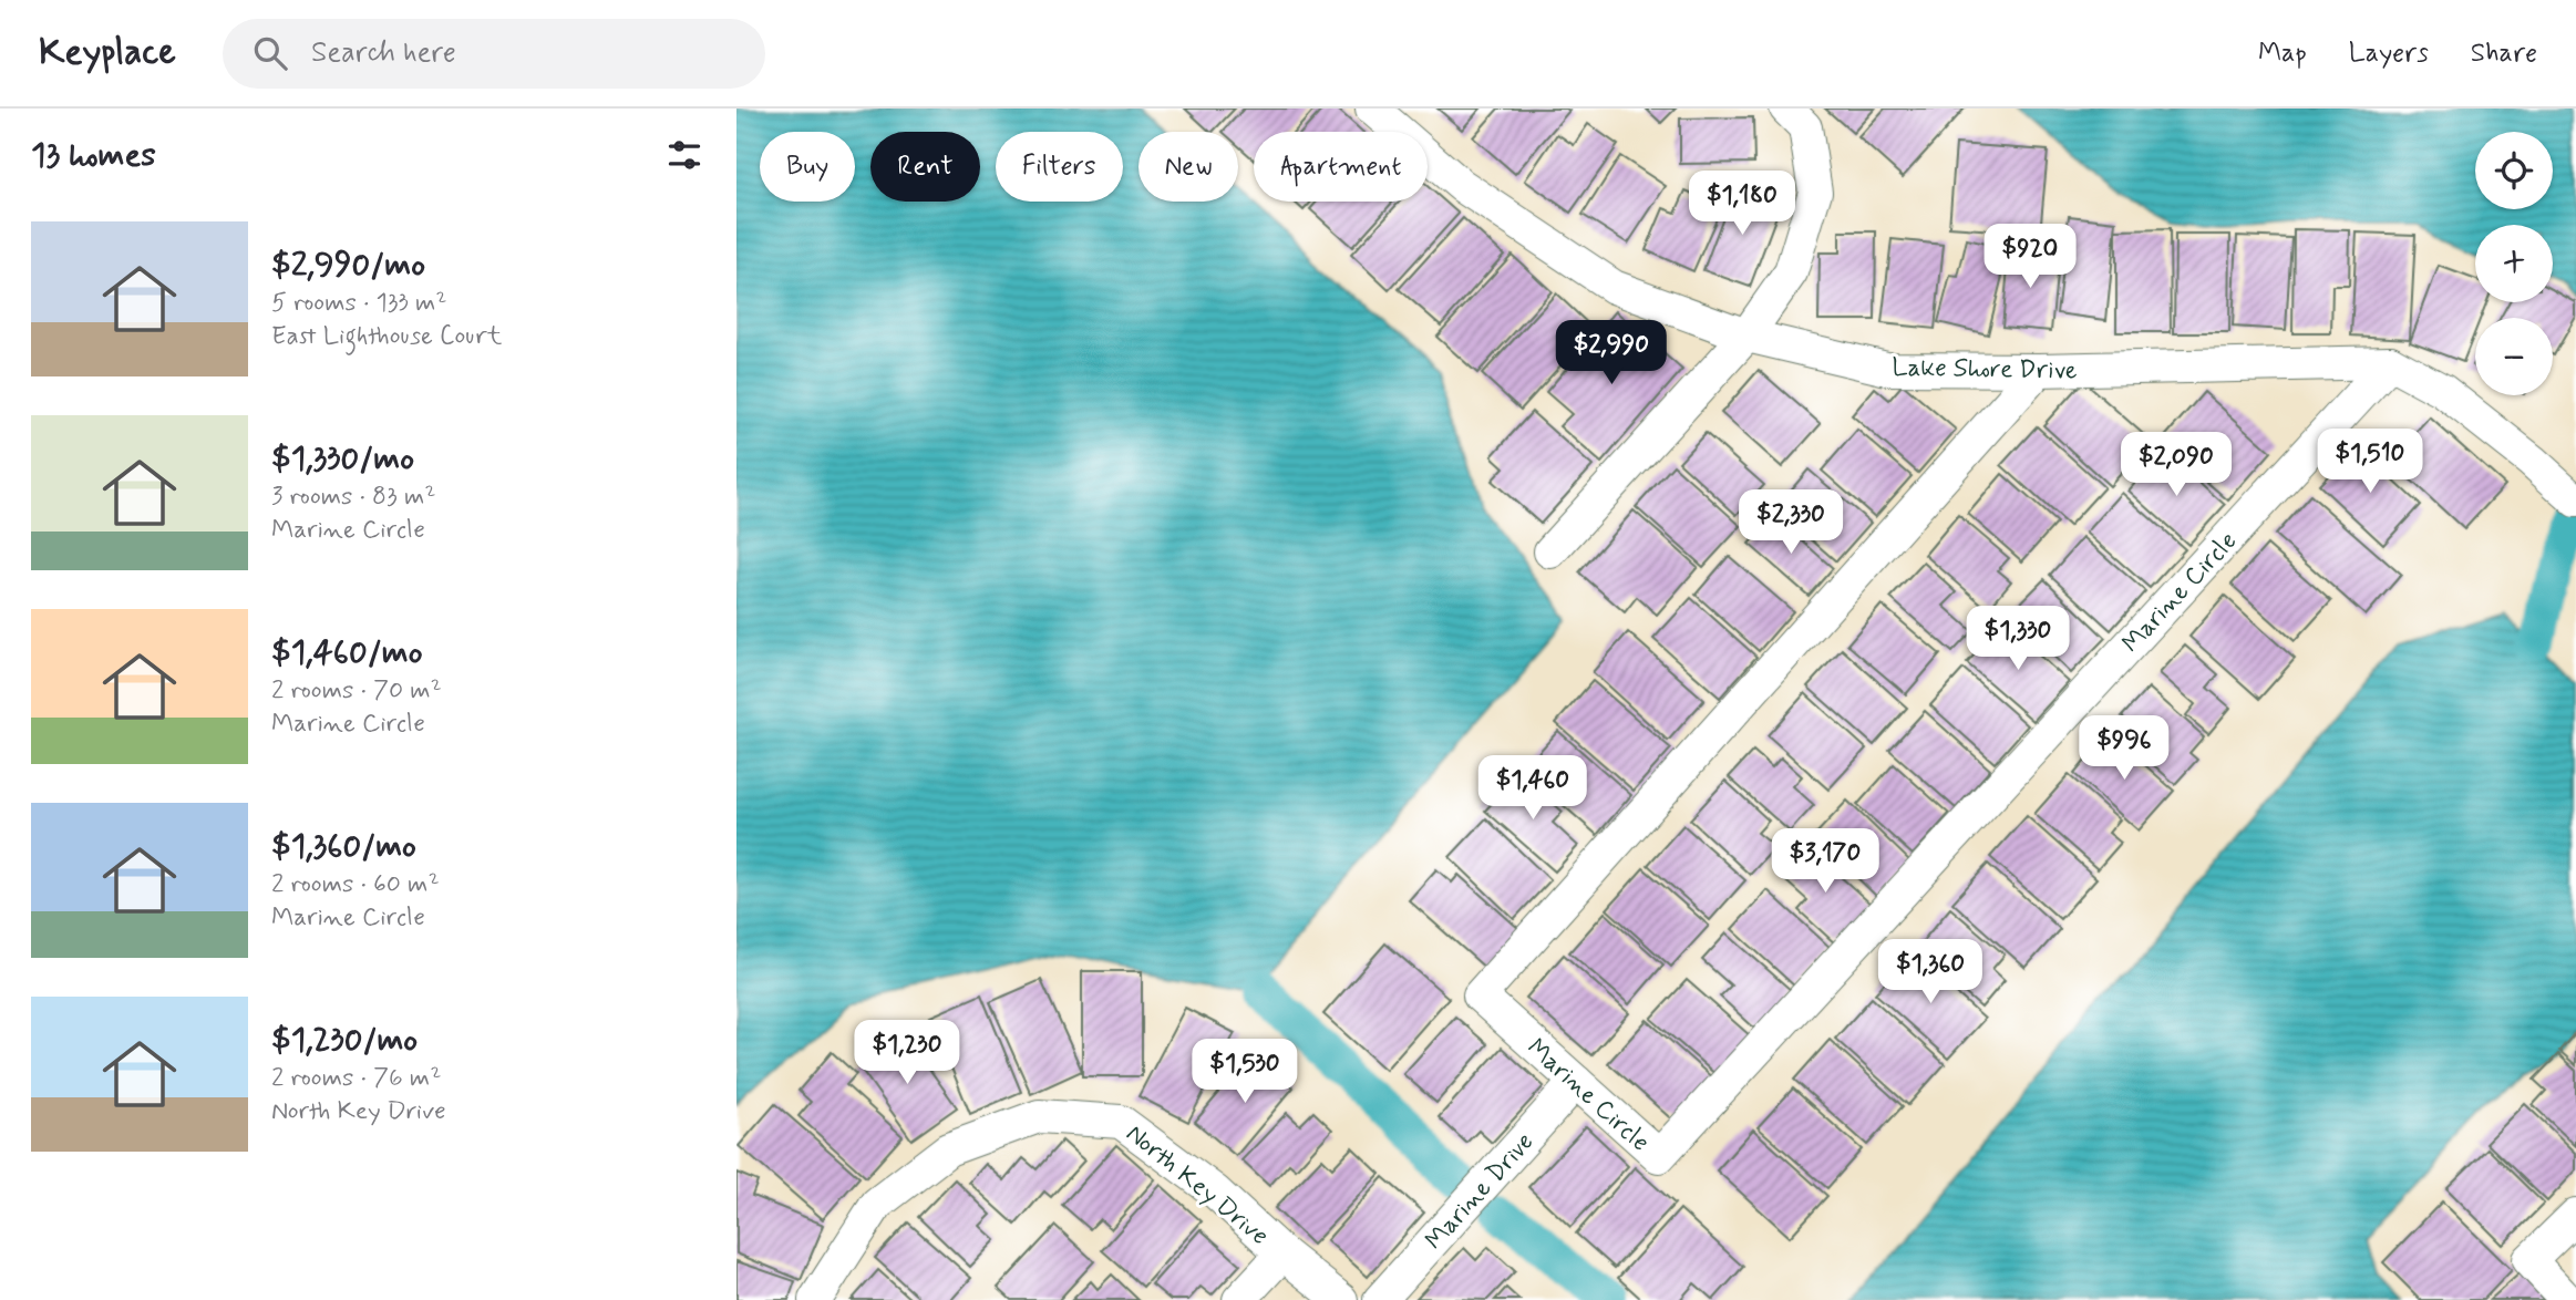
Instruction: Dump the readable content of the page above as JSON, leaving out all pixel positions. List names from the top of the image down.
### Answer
{
  "streets": {
    "street": [
      "Lake Shore Drive",
      "Marine Circle",
      "North Key Drive",
      "Marine Drive"
    ]
  },
  "crossings": [
    ["Lake Shore Drive", "Marine Circle"],
    ["Marine Circle", "Marine Drive"]
  ],
  "page": {
    "header": "Keyplace",
    "search": "Search here",
    "nav": ["Map", "Layers", "Share"],
    "heading": "13 homes",
    "map_buttons": ["+", "−"],
    "chip": [
      "Buy",
      "Rent",
      "Filters",
      "New",
      "Apartment"
    ],
    "price": [
      "$1,180",
      "$920",
      "$2,990",
      "$1,510",
      "$2,090",
      "$2,330",
      "$1,330",
      "$996",
      "$1,460",
      "$3,170",
      "$1,360",
      "$1,230",
      "$1,530"
    ],
    "list": [
      {
        "name": "$2,990/mo",
        "note": "5 rooms · 133 m² · East Lighthouse Court"
      },
      {
        "name": "$1,330/mo",
        "note": "3 rooms · 83 m² · Marine Circle"
      },
      {
        "name": "$1,460/mo",
        "note": "2 rooms · 70 m² · Marine Circle"
      },
      {
        "name": "$1,360/mo",
        "note": "2 rooms · 60 m² · Marine Circle"
      },
      {
        "name": "$1,230/mo",
        "note": "2 rooms · 76 m² · North Key Drive"
      }
    ]
  }
}
